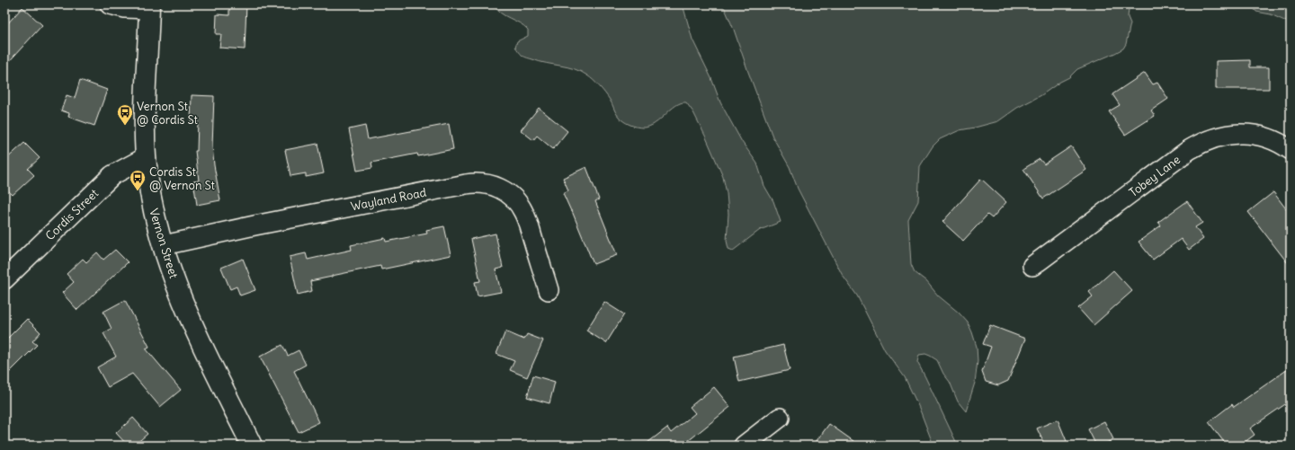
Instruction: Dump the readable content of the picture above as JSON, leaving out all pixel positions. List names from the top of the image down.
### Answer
{
  "streets": {
    "main road": ["Vernon Street"],
    "street": ["Tobey Lane", "Wayland Road", "Cordis Street"]
  },
  "crossings": [
    ["Wayland Road", "Vernon Street"],
    ["Cordis Street", "Vernon Street"]
  ],
  "places": {
    "bus stop": ["Vernon St @ Cordis St", "Cordis St @ Vernon St"]
  }
}
